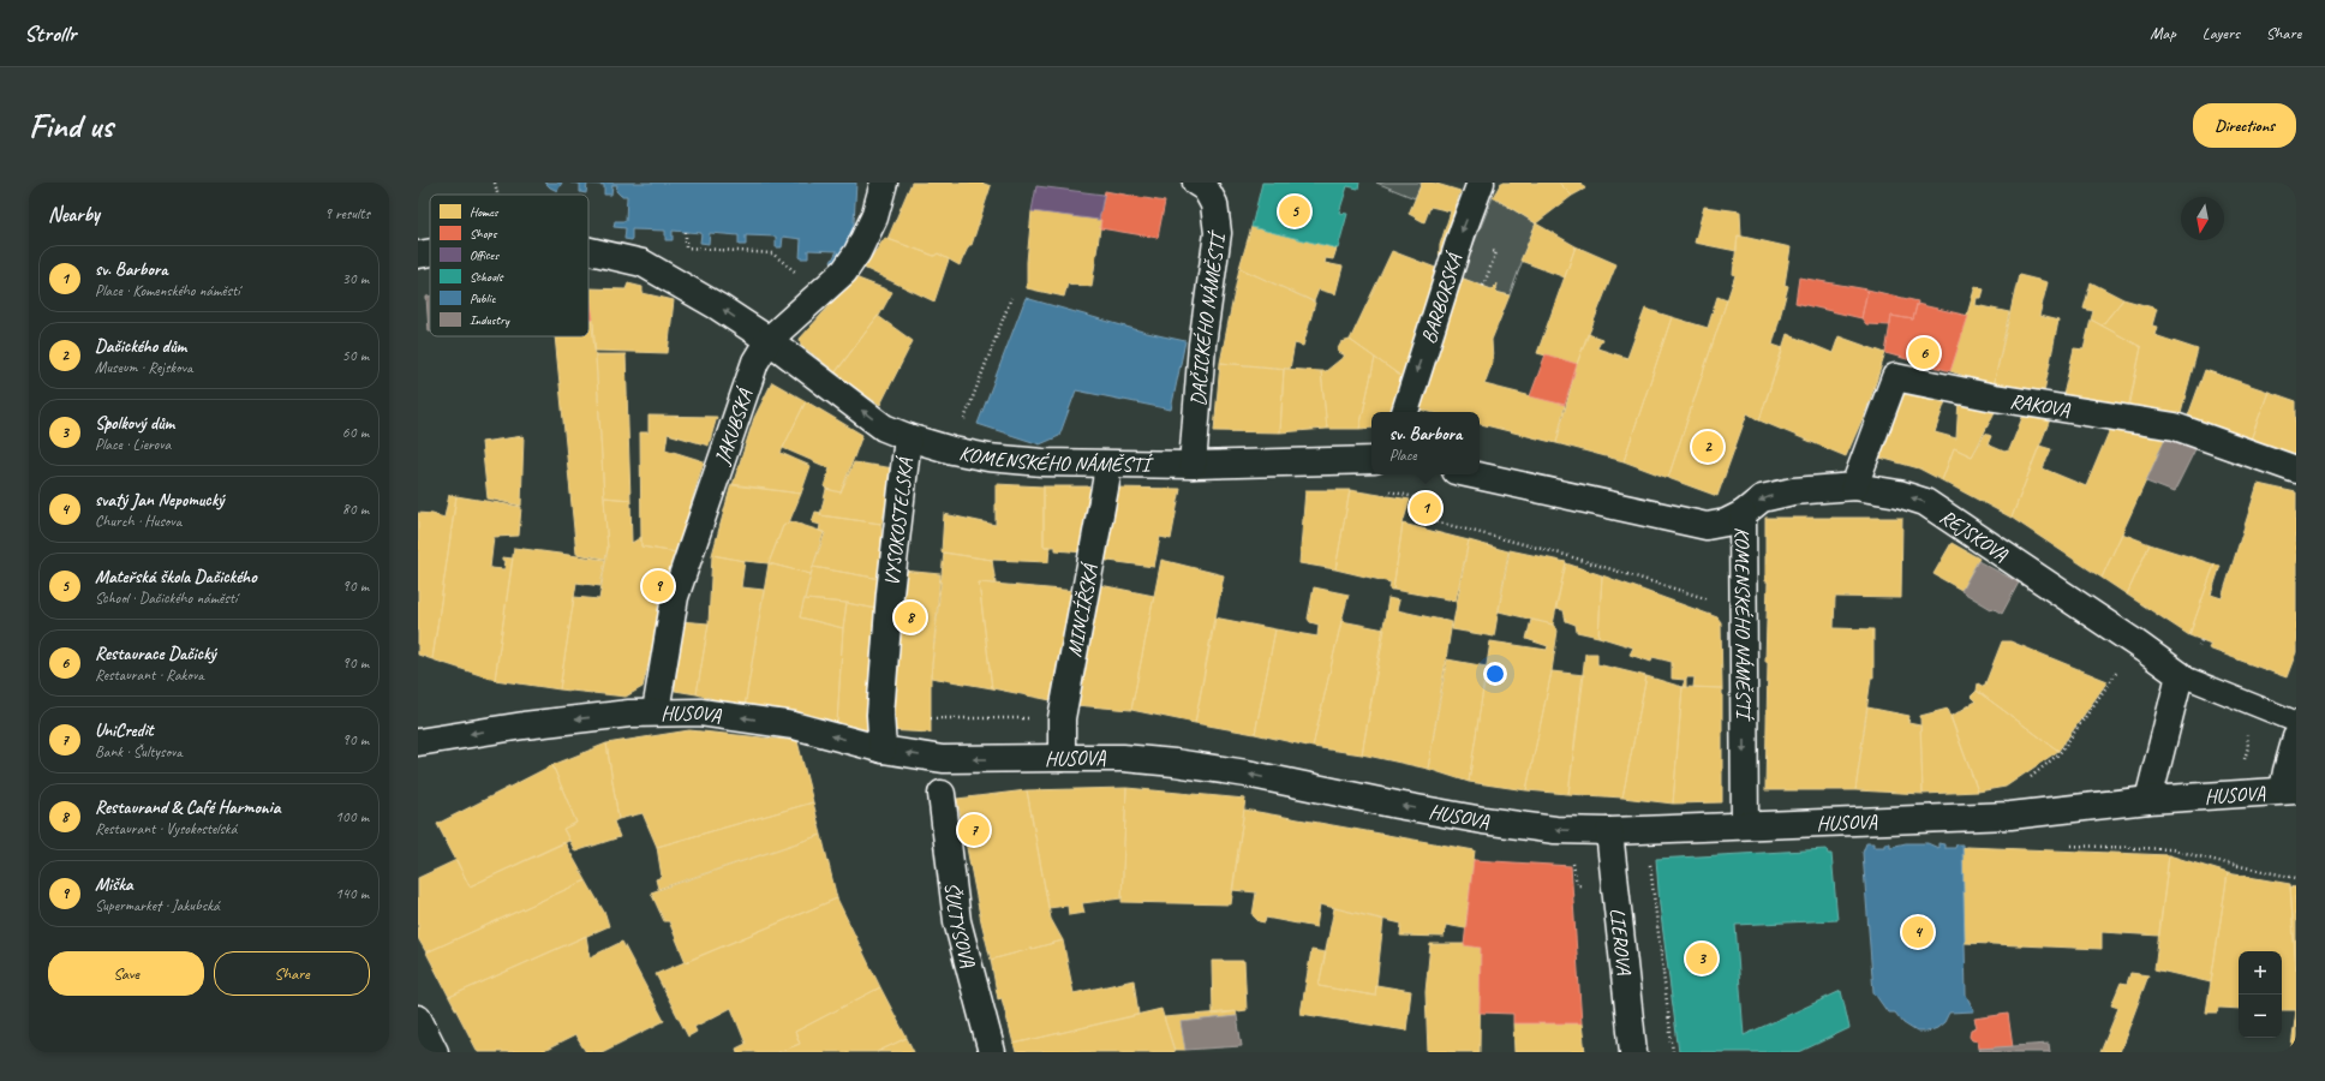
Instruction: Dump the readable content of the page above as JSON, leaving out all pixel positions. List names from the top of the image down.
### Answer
{
  "streets": {
    "street": [
      "BARBORSKÁ",
      "DAČICKÉHO NÁMĚSTÍ",
      "RAKOVA",
      "JAKUBSKÁ",
      "KOMENSKÉHO NÁMĚSTÍ",
      "VYSOKOSTELSKÁ",
      "REJSKOVA",
      "MINCÍŘSKÁ",
      "HUSOVA",
      "ŠULTYSOVA",
      "LIEROVA"
    ]
  },
  "crossings": [
    ["DAČICKÉHO NÁMĚSTÍ", "KOMENSKÉHO NÁMĚSTÍ"],
    ["RAKOVA", "REJSKOVA"],
    ["JAKUBSKÁ", "KOMENSKÉHO NÁMĚSTÍ"],
    ["JAKUBSKÁ", "HUSOVA"],
    ["KOMENSKÉHO NÁMĚSTÍ", "VYSOKOSTELSKÁ"],
    ["KOMENSKÉHO NÁMĚSTÍ", "REJSKOVA"],
    ["KOMENSKÉHO NÁMĚSTÍ", "MINCÍŘSKÁ"],
    ["KOMENSKÉHO NÁMĚSTÍ", "HUSOVA"],
    ["VYSOKOSTELSKÁ", "HUSOVA"],
    ["MINCÍŘSKÁ", "HUSOVA"],
    ["HUSOVA", "LIEROVA"]
  ],
  "one_way": ["BARBORSKÁ", "REJSKOVA", "HUSOVA"],
  "legend": [
    "Homes",
    "Shops",
    "Offices",
    "Schools",
    "Public",
    "Industry"
  ],
  "north": "bottom",
  "page": {
    "header": "Strollr",
    "nav": ["Map", "Layers", "Share"],
    "buttons": [
      "Directions",
      ["Save", "Share"]
    ],
    "title": "Find us",
    "heading": ["Nearby", "9 results"],
    "pins": [
      "5",
      "6",
      "2",
      "1",
      "9",
      "8",
      "7",
      "4",
      "3"
    ],
    "list": [
      {
        "mark": "1",
        "name": "sv. Barbora",
        "note": "Place · Komenského náměstí",
        "value": "30 m"
      },
      {
        "mark": "2",
        "name": "Dačického dům",
        "note": "Museum · Rejskova",
        "value": "50 m"
      },
      {
        "mark": "3",
        "name": "Spolkový dům",
        "note": "Place · Lierova",
        "value": "60 m"
      },
      {
        "mark": "4",
        "name": "svatý Jan Nepomucký",
        "note": "Church · Husova",
        "value": "80 m"
      },
      {
        "mark": "5",
        "name": "Mateřská škola Dačického",
        "note": "School · Dačického náměstí",
        "value": "90 m"
      },
      {
        "mark": "6",
        "name": "Restaurace Dačický",
        "note": "Restaurant · Rakova",
        "value": "90 m"
      },
      {
        "mark": "7",
        "name": "UniCredit",
        "note": "Bank · Šultysova",
        "value": "90 m"
      },
      {
        "mark": "8",
        "name": "Restaurand & Café Harmonia",
        "note": "Restaurant · Vysokostelská",
        "value": "100 m"
      },
      {
        "mark": "9",
        "name": "Miška",
        "note": "Supermarket · Jakubská",
        "value": "140 m"
      }
    ],
    "popup": ["sv. Barbora", "Place"],
    "map_buttons": ["+", "−"]
  }
}
